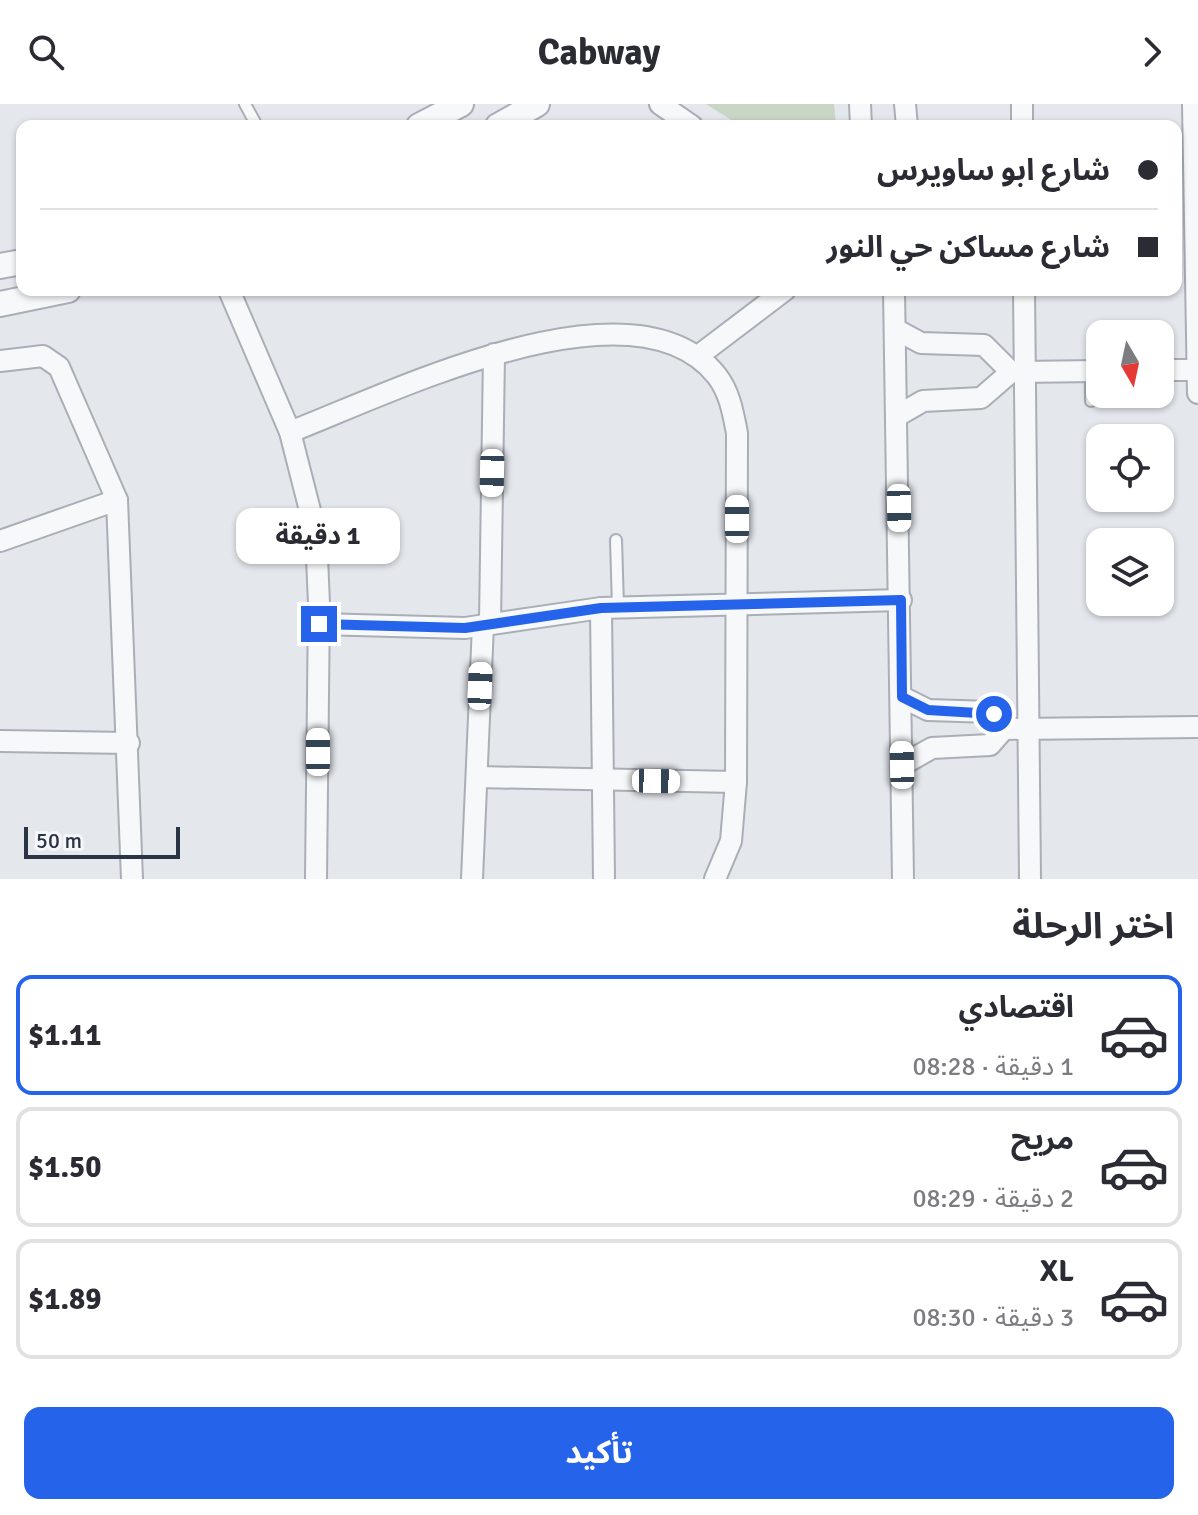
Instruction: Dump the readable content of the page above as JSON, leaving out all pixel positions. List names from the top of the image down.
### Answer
{
  "scale_bar": "50 m",
  "north": "bottom",
  "page": {
    "header": "Cabway",
    "banner": ["شارع ابو ساويرس", "شارع مساكن حي النور"],
    "bubble": "1 دقيقة",
    "scale": "50 m",
    "heading": "اختر الرحلة",
    "list": [
      {
        "name": "اقتصادي",
        "note": "1 دقيقة · 08:28",
        "value": "$1.11"
      },
      {
        "name": "مريح",
        "note": "2 دقيقة · 08:29",
        "value": "$1.50"
      },
      {
        "name": "XL",
        "note": "3 دقيقة · 08:30",
        "value": "$1.89"
      }
    ],
    "buttons": "تأكيد"
  }
}
